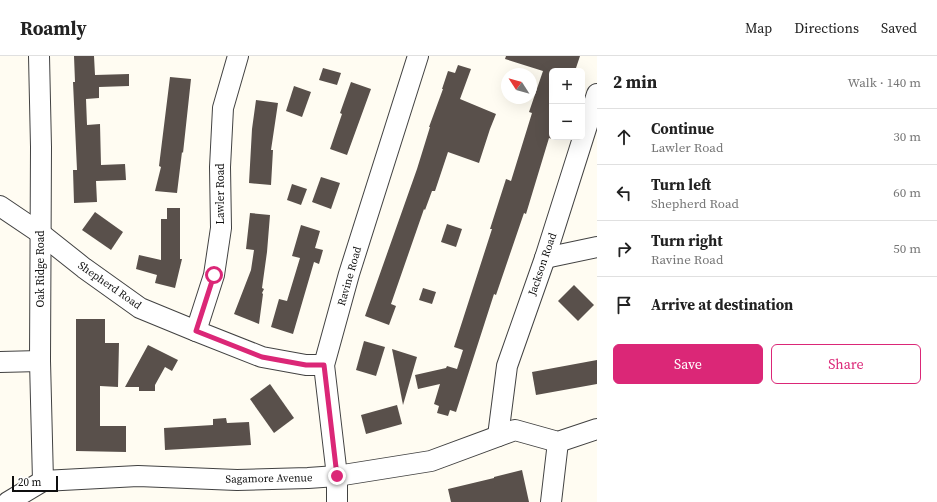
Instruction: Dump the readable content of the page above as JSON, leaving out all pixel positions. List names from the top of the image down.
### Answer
{
  "streets": {
    "street": [
      "Lawler Road",
      "Jackson Road",
      "Oak Ridge Road",
      "Ravine Road",
      "Shepherd Road",
      "Sagamore Avenue"
    ]
  },
  "crossings": [
    ["Lawler Road", "Shepherd Road"],
    ["Jackson Road", "Sagamore Avenue"],
    ["Oak Ridge Road", "Shepherd Road"],
    ["Oak Ridge Road", "Sagamore Avenue"],
    ["Ravine Road", "Shepherd Road"],
    ["Ravine Road", "Sagamore Avenue"]
  ],
  "scale_bar": "20 m",
  "north": "top left",
  "page": {
    "header": "Roamly",
    "nav": ["Map", "Directions", "Saved"],
    "heading": ["2 min", "Walk · 140 m"],
    "map_buttons": ["+", "−"],
    "list": [
      ["Continue", "Lawler Road", "30 m"],
      ["Turn left", "Shepherd Road", "60 m"],
      ["Turn right", "Ravine Road", "50 m"],
      "Arrive at destination"
    ],
    "buttons": ["Save", "Share"],
    "scale": "20 m"
  }
}
